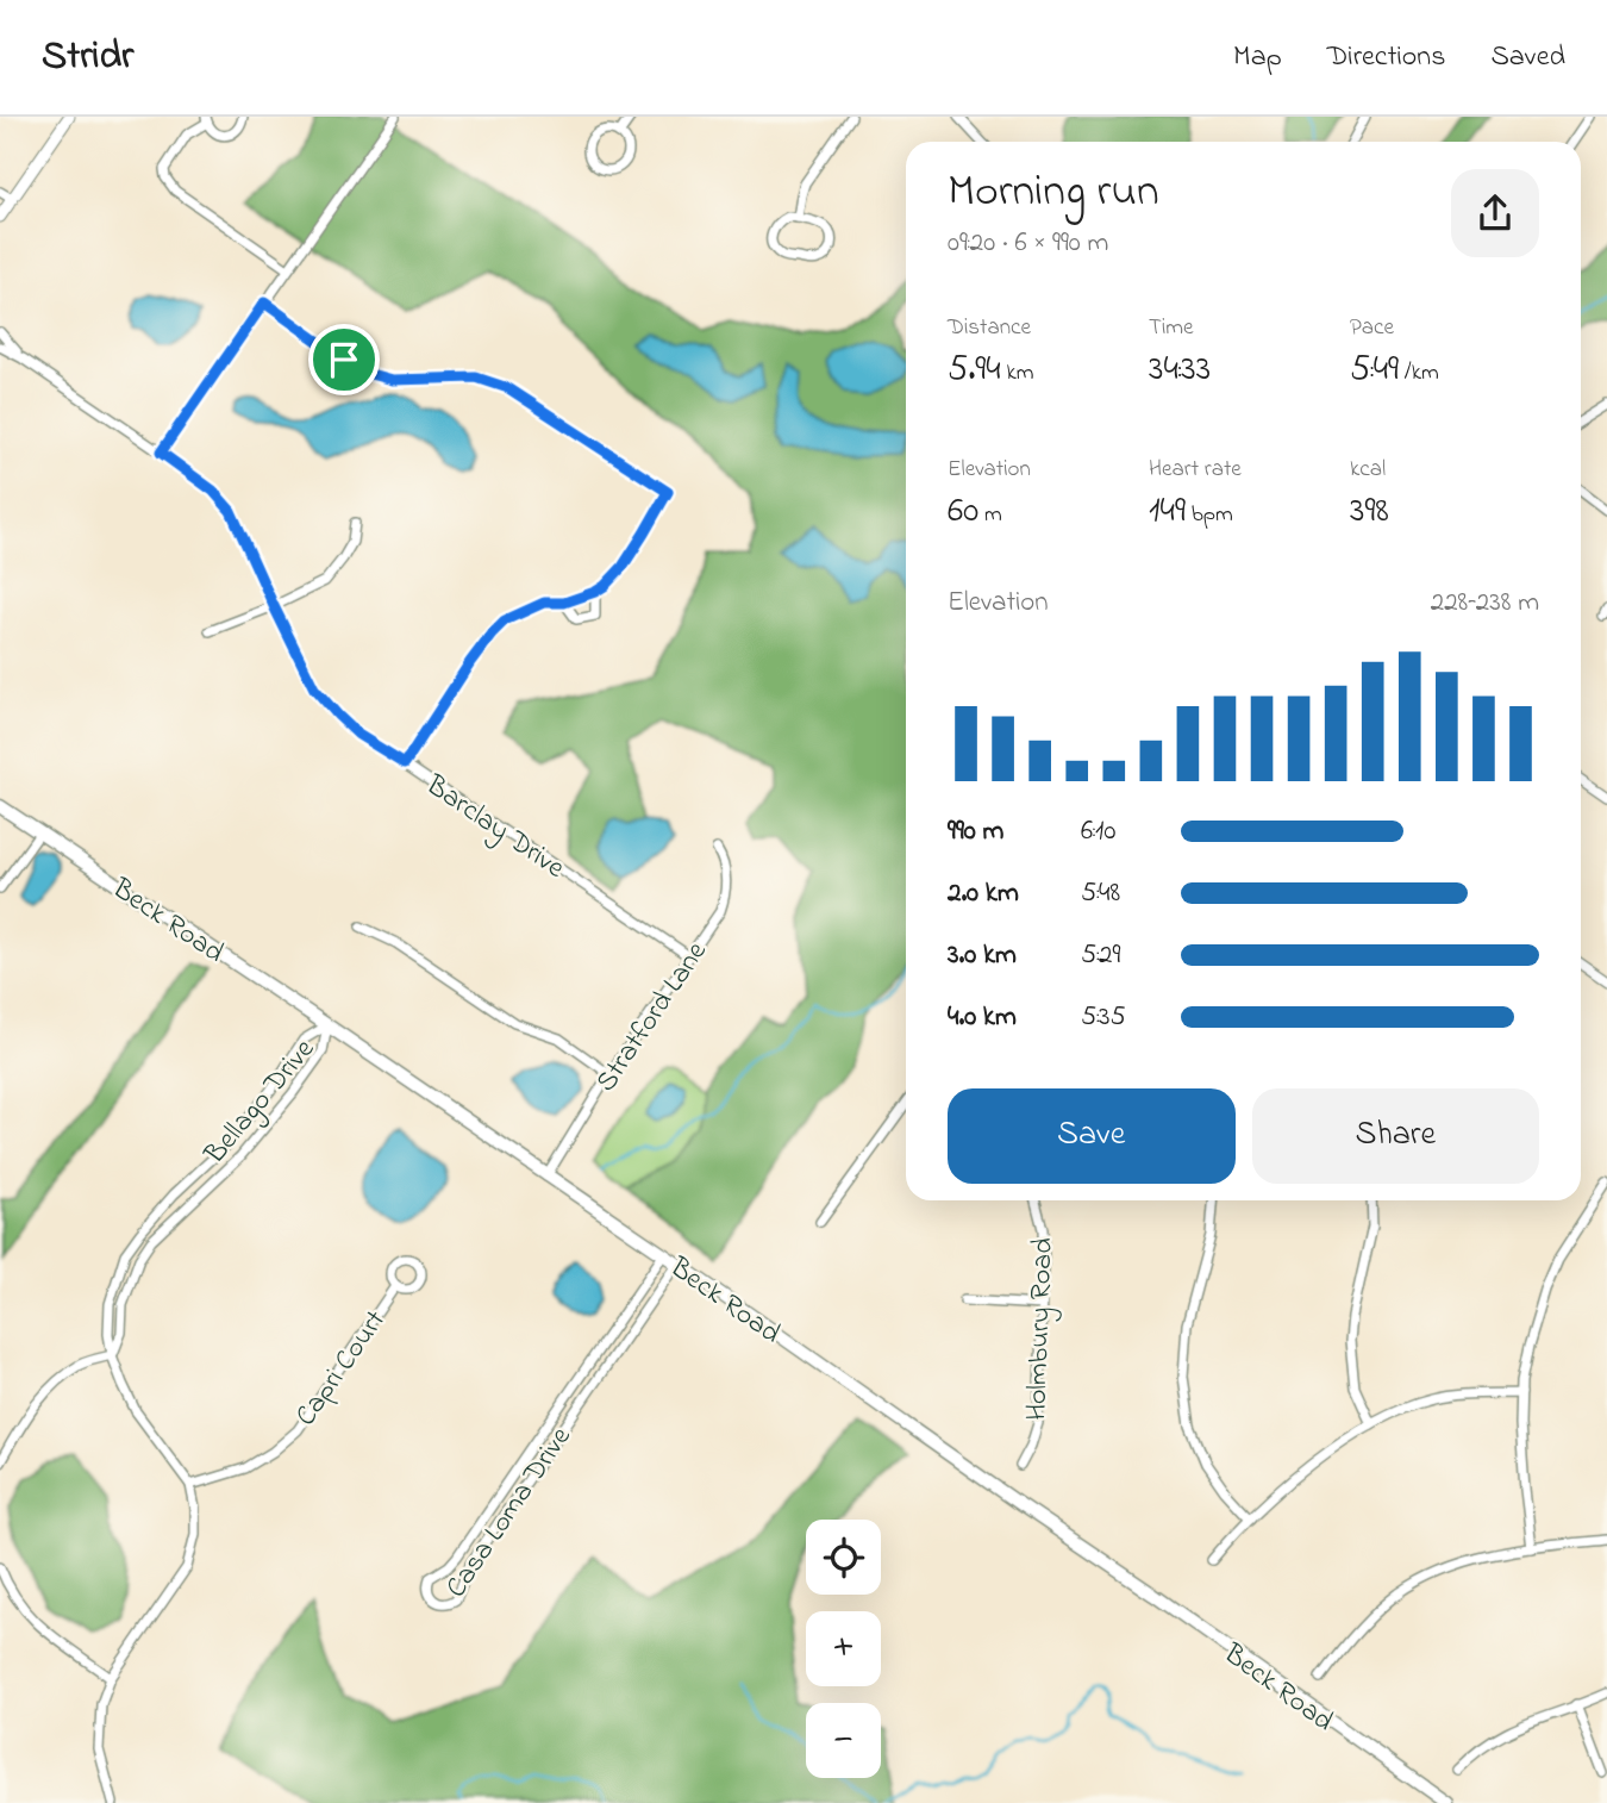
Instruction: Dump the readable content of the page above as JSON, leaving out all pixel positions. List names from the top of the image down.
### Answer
{
  "streets": {
    "main road": ["Beck Road"],
    "street": [
      "Barclay Drive",
      "Stratford Lane",
      "Bellago Drive",
      "Holmbury Road",
      "Capri Court",
      "Casa Loma Drive"
    ]
  },
  "crossings": [
    ["Barclay Drive", "Stratford Lane"],
    ["Beck Road", "Stratford Lane"],
    ["Beck Road", "Bellago Drive"],
    ["Beck Road", "Casa Loma Drive"],
    ["Bellago Drive", "Capri Court"]
  ],
  "page": {
    "header": "Stridr",
    "nav": ["Map", "Directions", "Saved"],
    "heading": ["Morning run", "09:20 · 6 × 990 m"],
    "stats": [
      ["Distance", "5.94 km"],
      ["Time", "34:33"],
      ["Pace", "5:49 /km"],
      ["Elevation", "60 m"],
      ["Heart rate", "149 bpm"],
      ["kcal", "398"]
    ],
    "chart": ["Elevation", "228–238 m"],
    "list": [
      {
        "name": "990 m",
        "note": "6:10"
      },
      {
        "name": "2.0 km",
        "note": "5:48"
      },
      {
        "name": "3.0 km",
        "note": "5:29"
      },
      {
        "name": "4.0 km",
        "note": "5:35"
      }
    ],
    "buttons": ["Save", "Share"],
    "map_buttons": ["+", "−"]
  }
}
